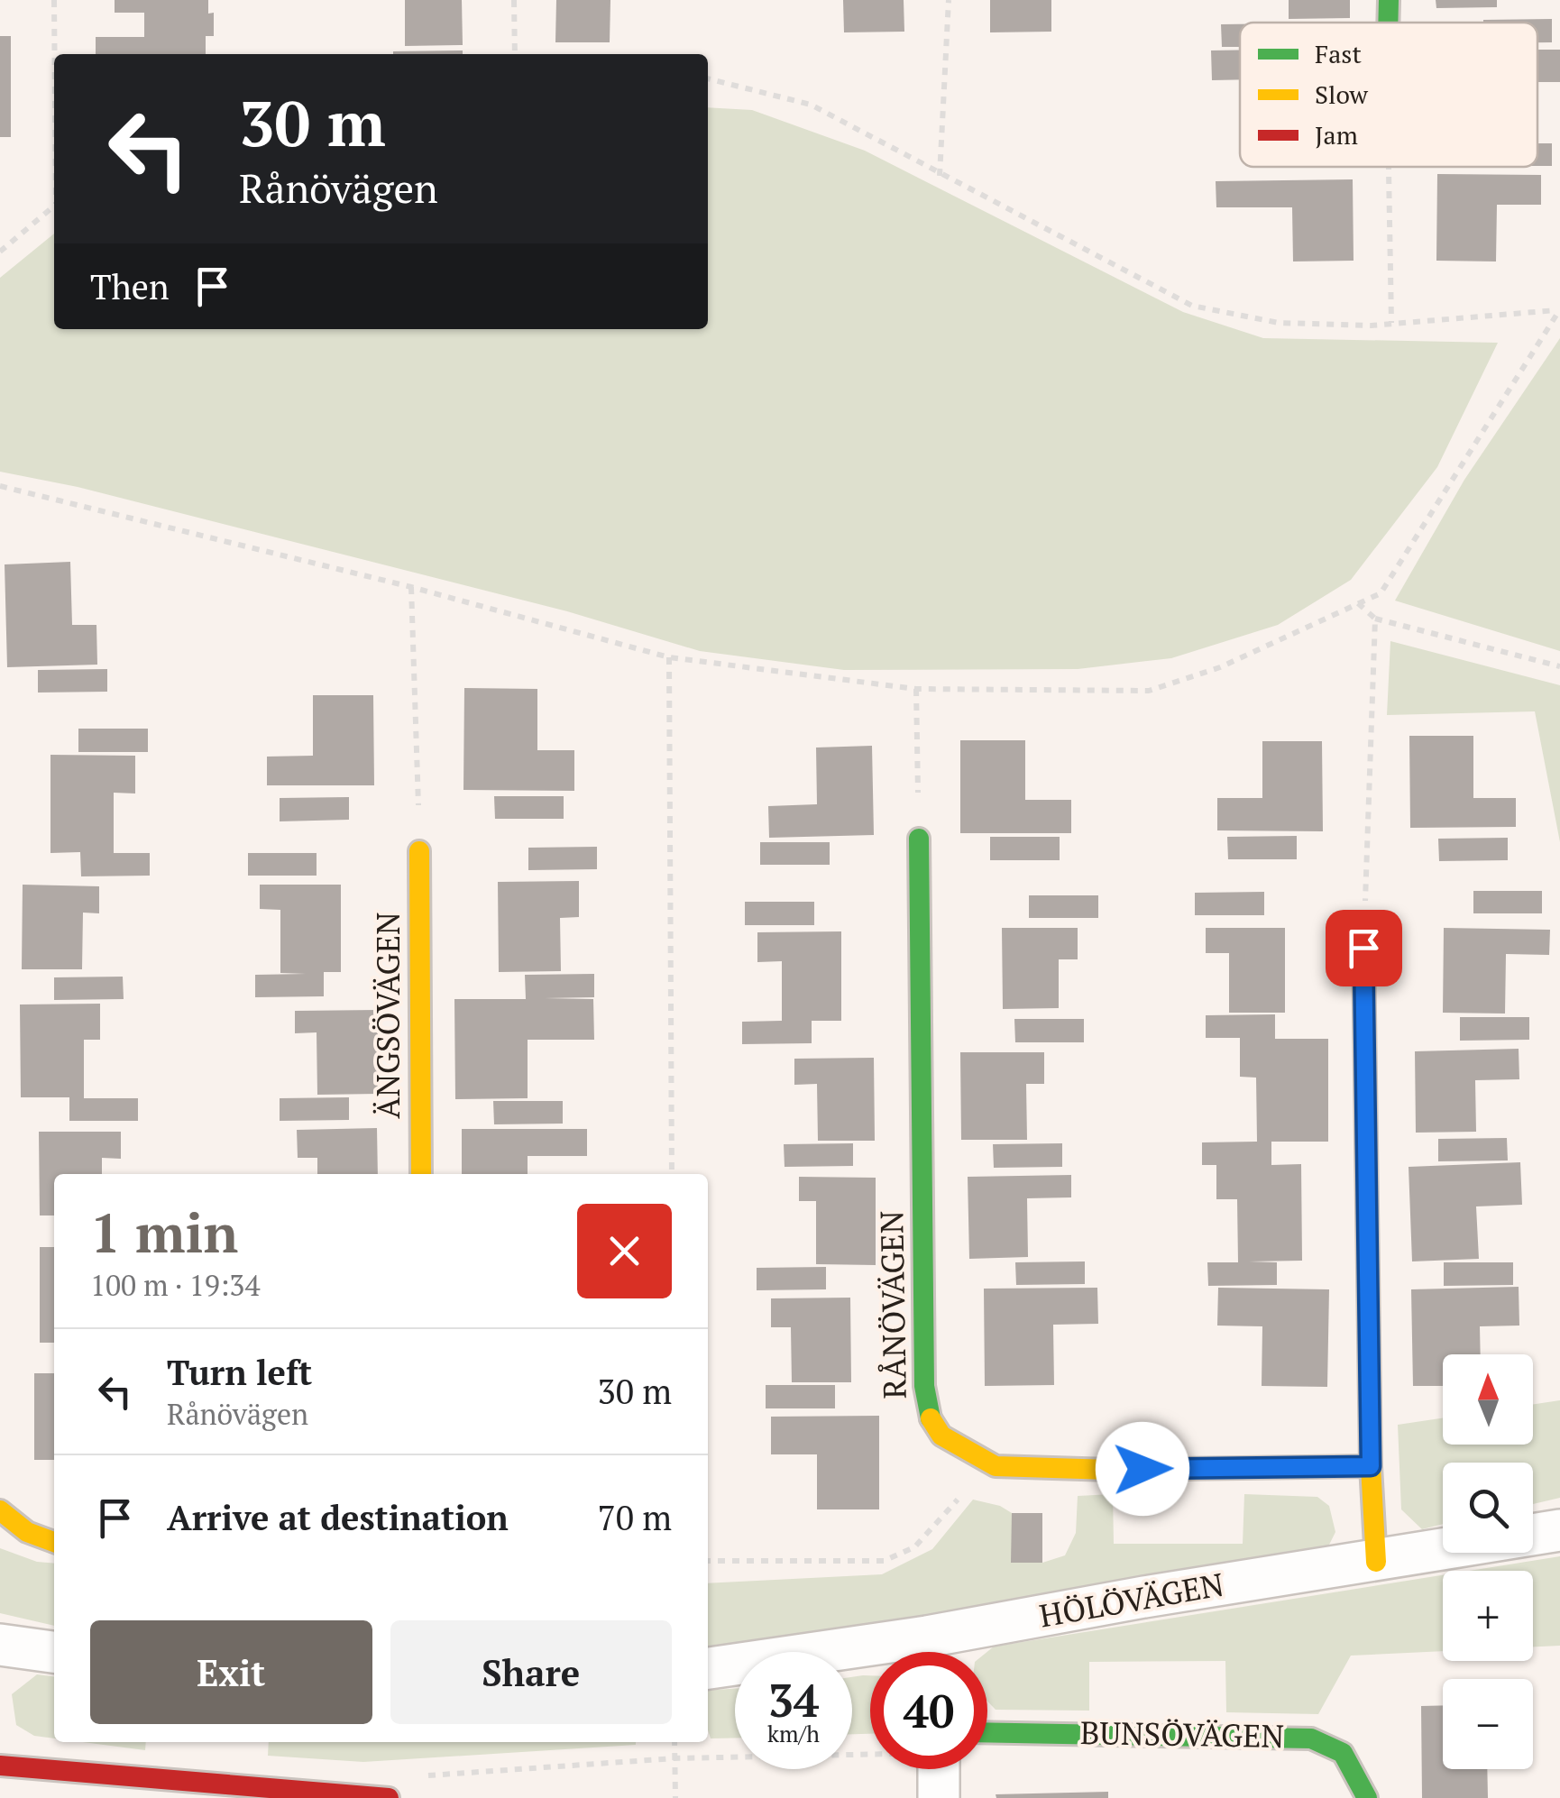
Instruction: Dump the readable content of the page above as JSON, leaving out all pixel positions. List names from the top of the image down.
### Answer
{
  "streets": {
    "street": [
      "ÄNGSÖVÄGEN",
      "RÅNÖVÄGEN",
      "HÖLÖVÄGEN",
      "BUNSÖVÄGEN"
    ]
  },
  "legend": ["Fast", "Slow", "Jam"],
  "north": "top",
  "page": {
    "turn": ["30 m", "Rånövägen"],
    "then": "Then",
    "heading": ["1 min", "100 m · 19:34"],
    "list": [
      {
        "name": "Turn left",
        "note": "Rånövägen",
        "value": "30 m"
      },
      {
        "name": "Arrive at destination",
        "value": "70 m"
      }
    ],
    "map_buttons": ["+", "−"],
    "buttons": ["Exit", "Share"],
    "speed": "34 km/h",
    "limit": "40"
  }
}
